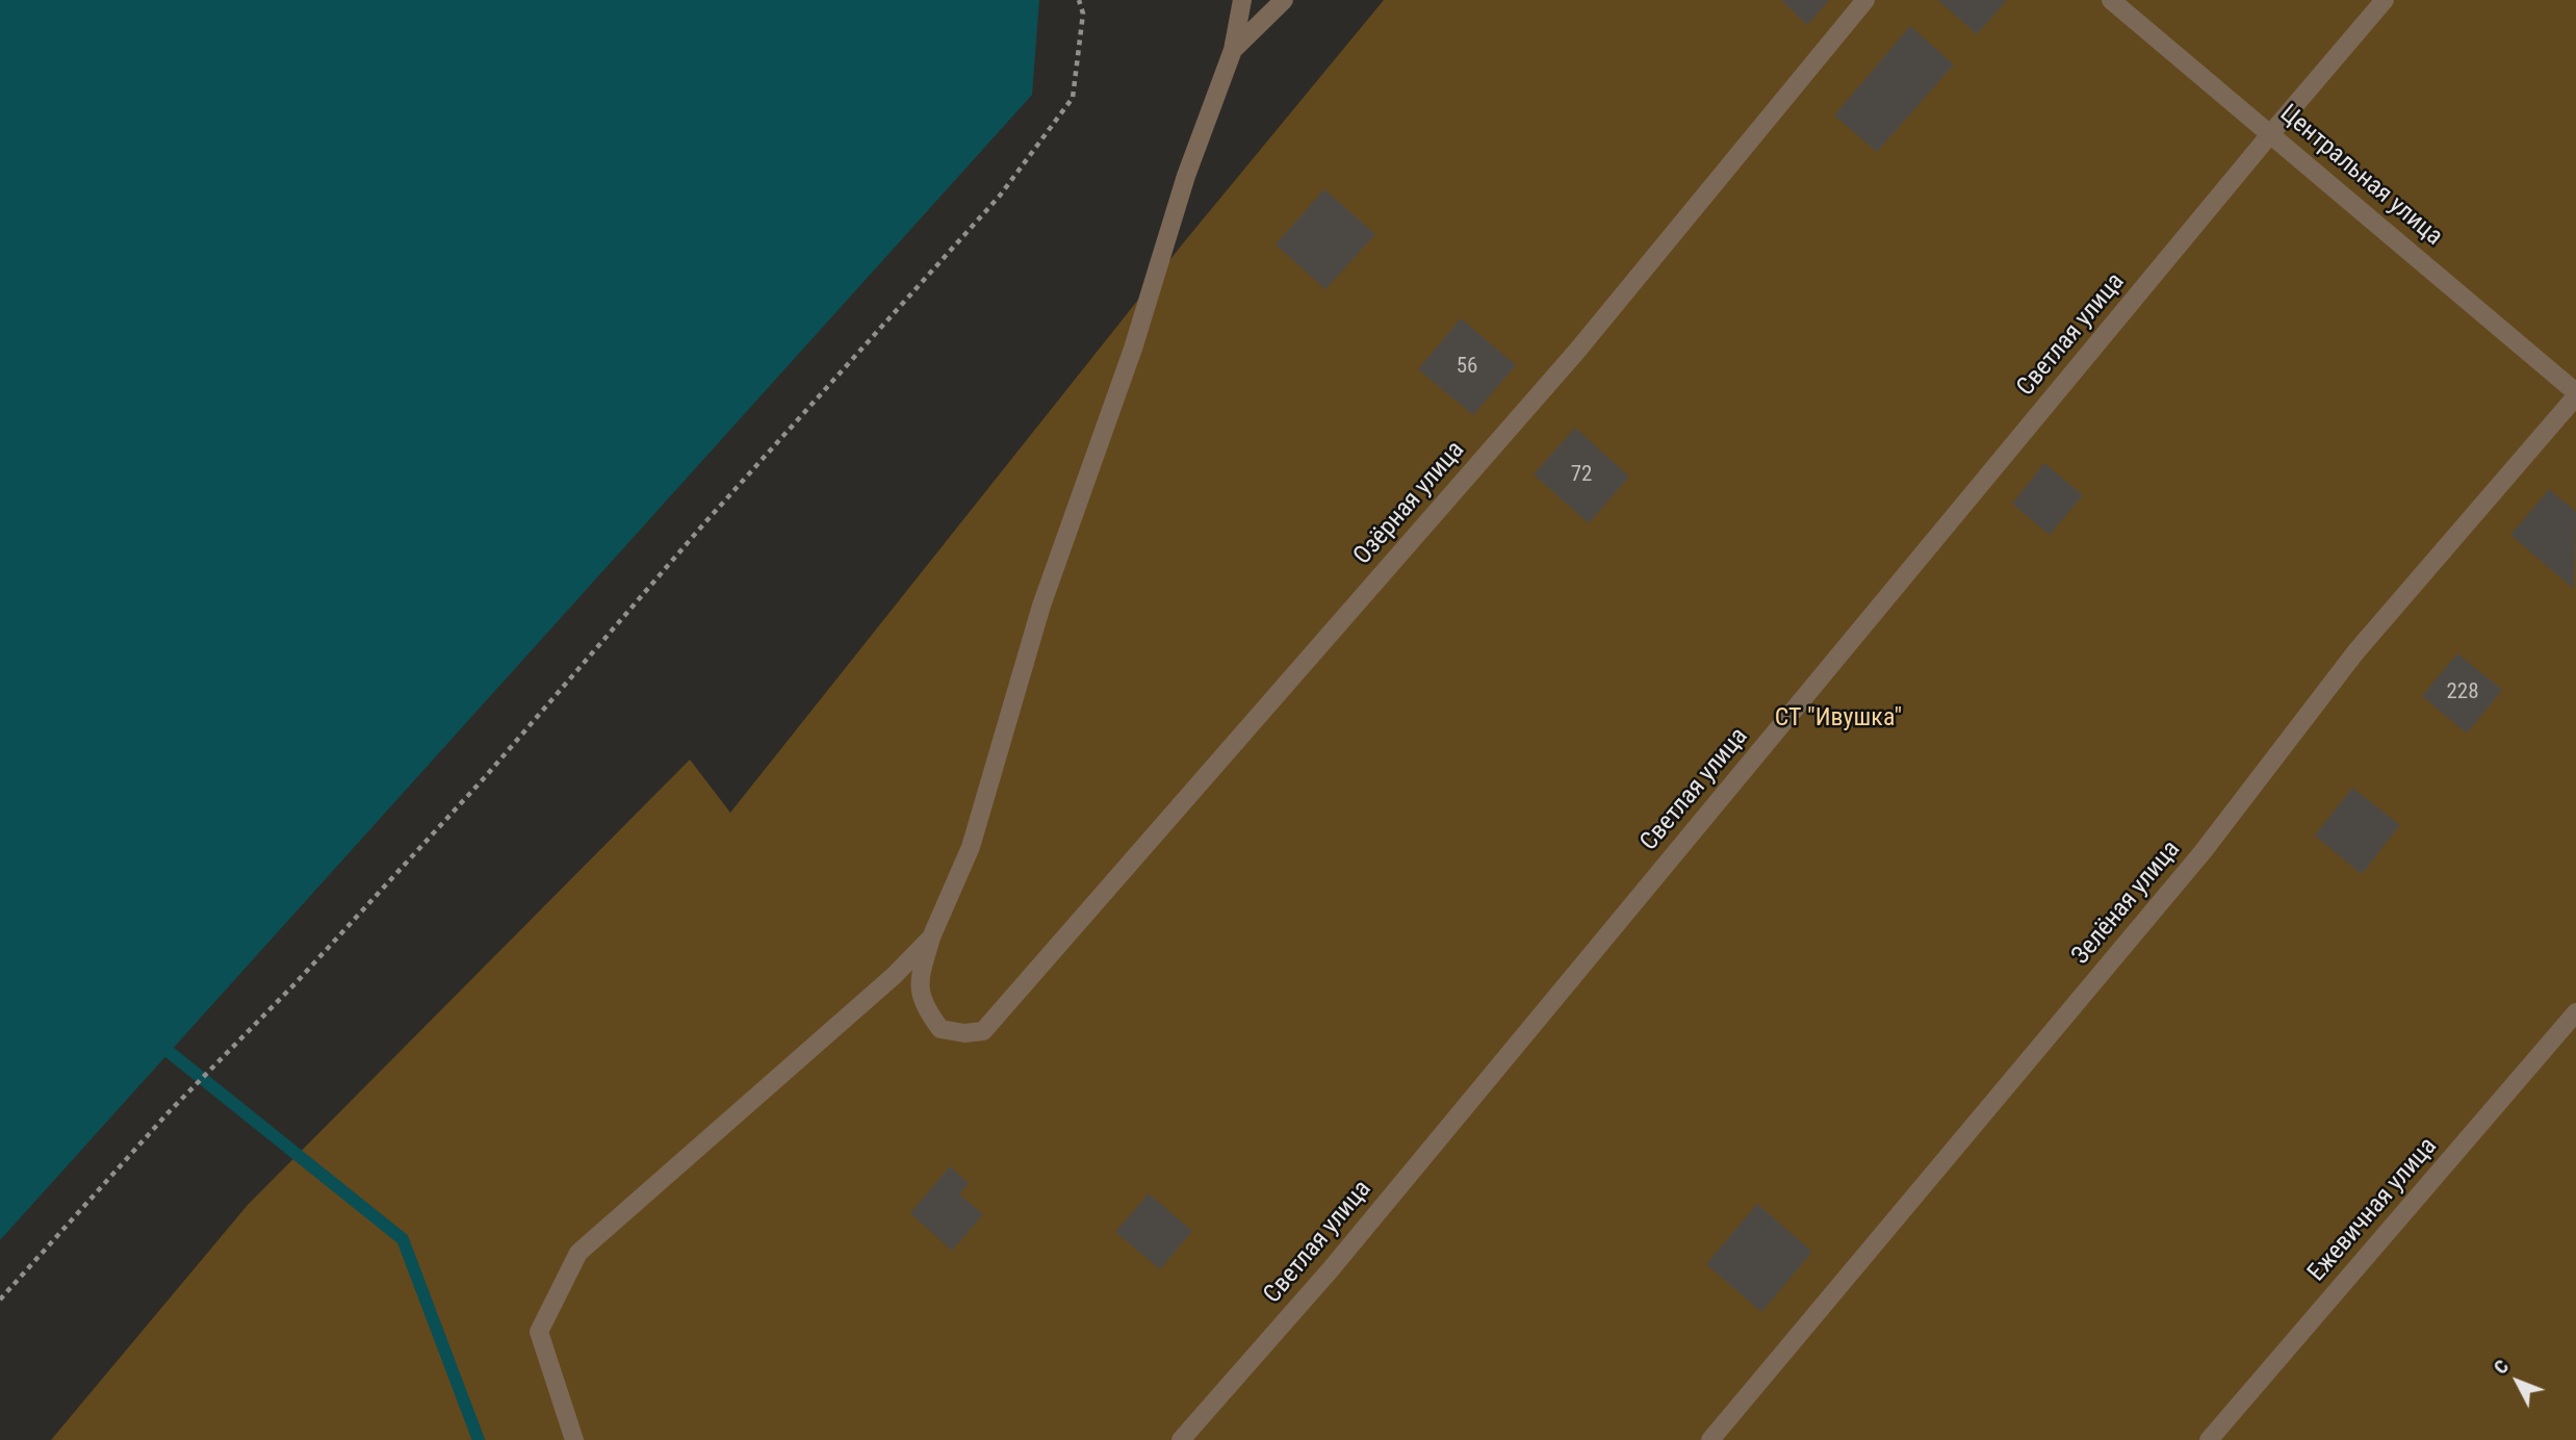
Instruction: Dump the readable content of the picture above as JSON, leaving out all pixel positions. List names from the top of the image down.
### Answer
{
  "streets": {
    "street": [
      "Центральная улица",
      "Светлая улица",
      "Озёрная улица",
      "Зелёная улица",
      "Ежевичная улица"
    ]
  },
  "crossings": [
    ["Центральная улица", "Светлая улица"],
    ["Центральная улица", "Зелёная улица"]
  ],
  "parks": ["СТ \"Ивушка\""],
  "house_numbers": ["56", "72", "228"],
  "north": "top left"
}
